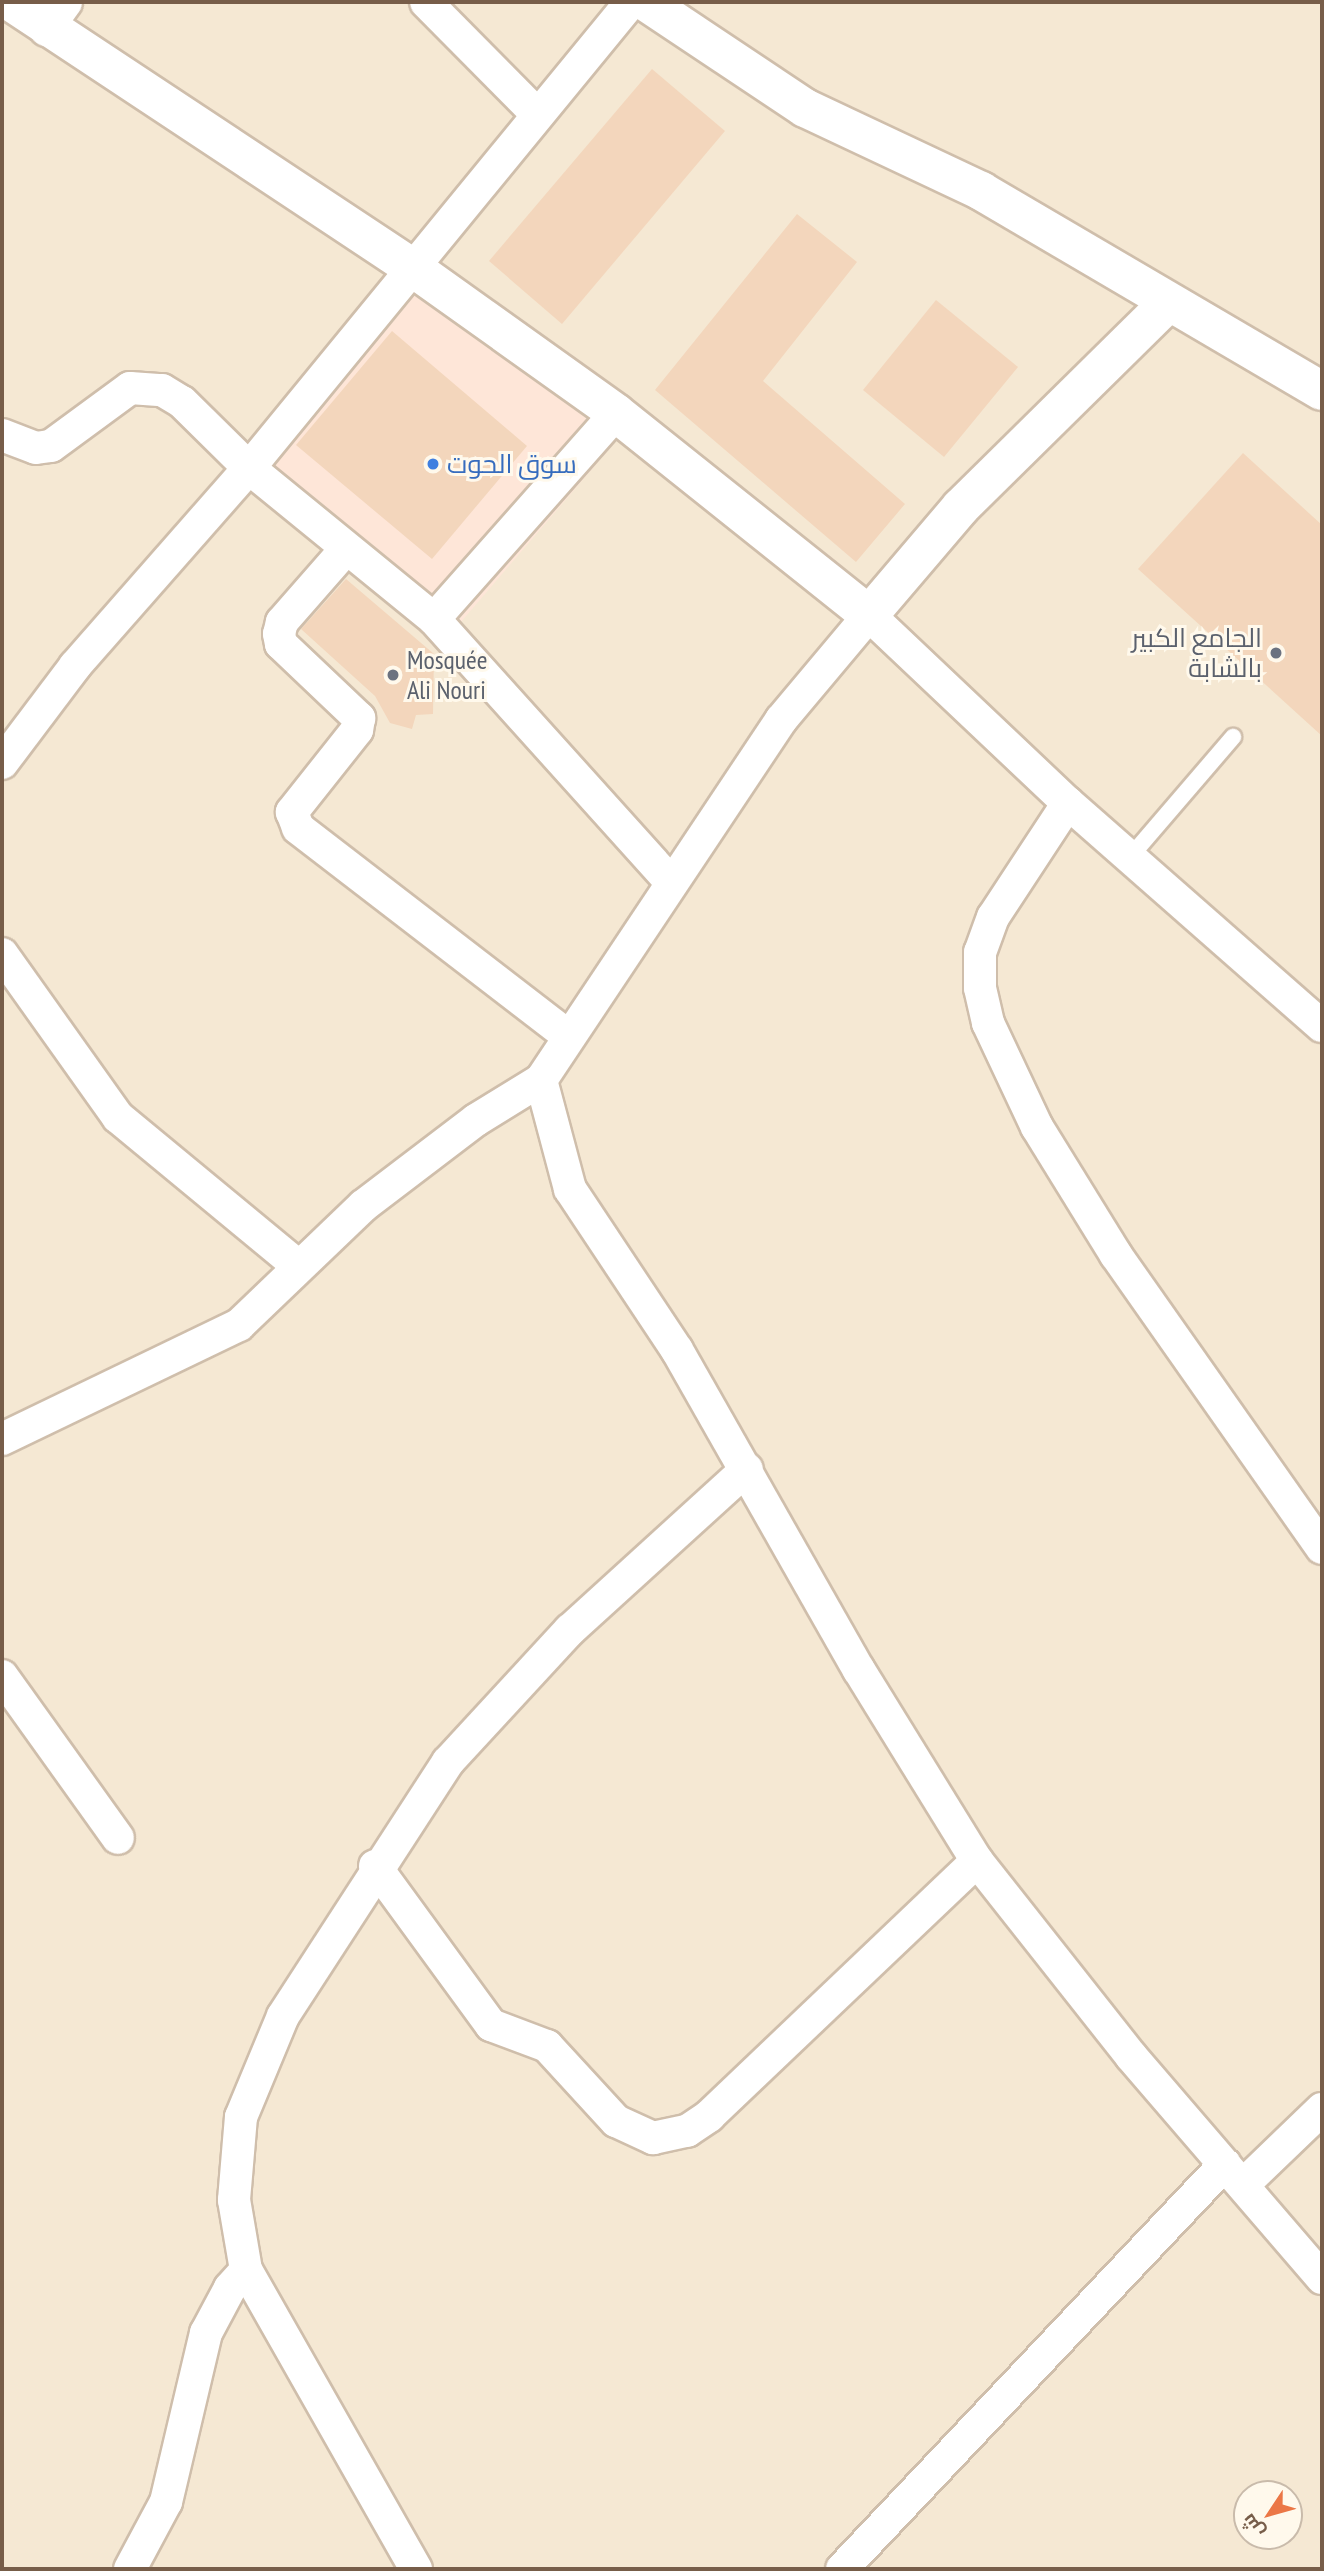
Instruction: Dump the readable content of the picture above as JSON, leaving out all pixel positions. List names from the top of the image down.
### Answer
{
  "places": ["سوق الحوت", "الجامع الكبير بالشابة", "Mosquée Ali Nouri"],
  "north": "bottom left"
}
